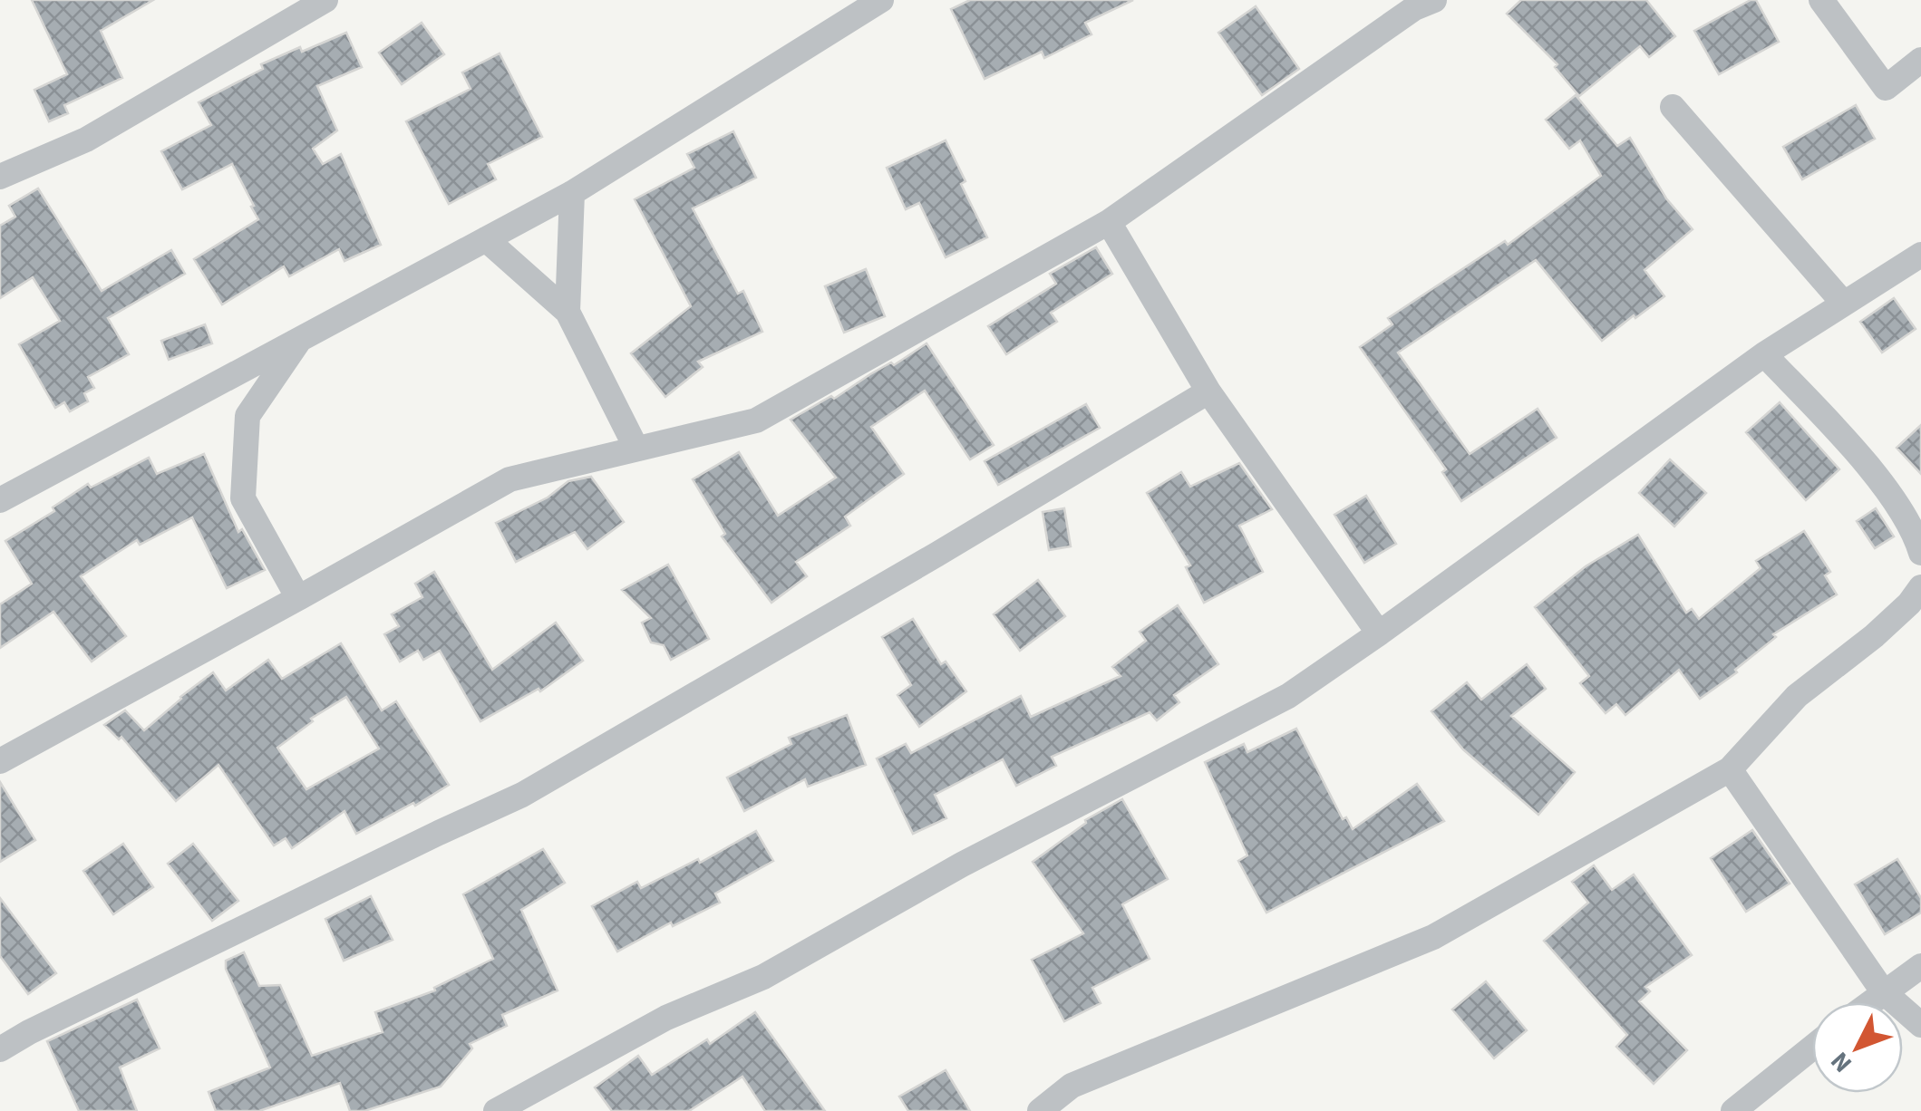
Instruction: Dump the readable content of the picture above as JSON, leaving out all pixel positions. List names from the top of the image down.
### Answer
{
  "north": "bottom left"
}
